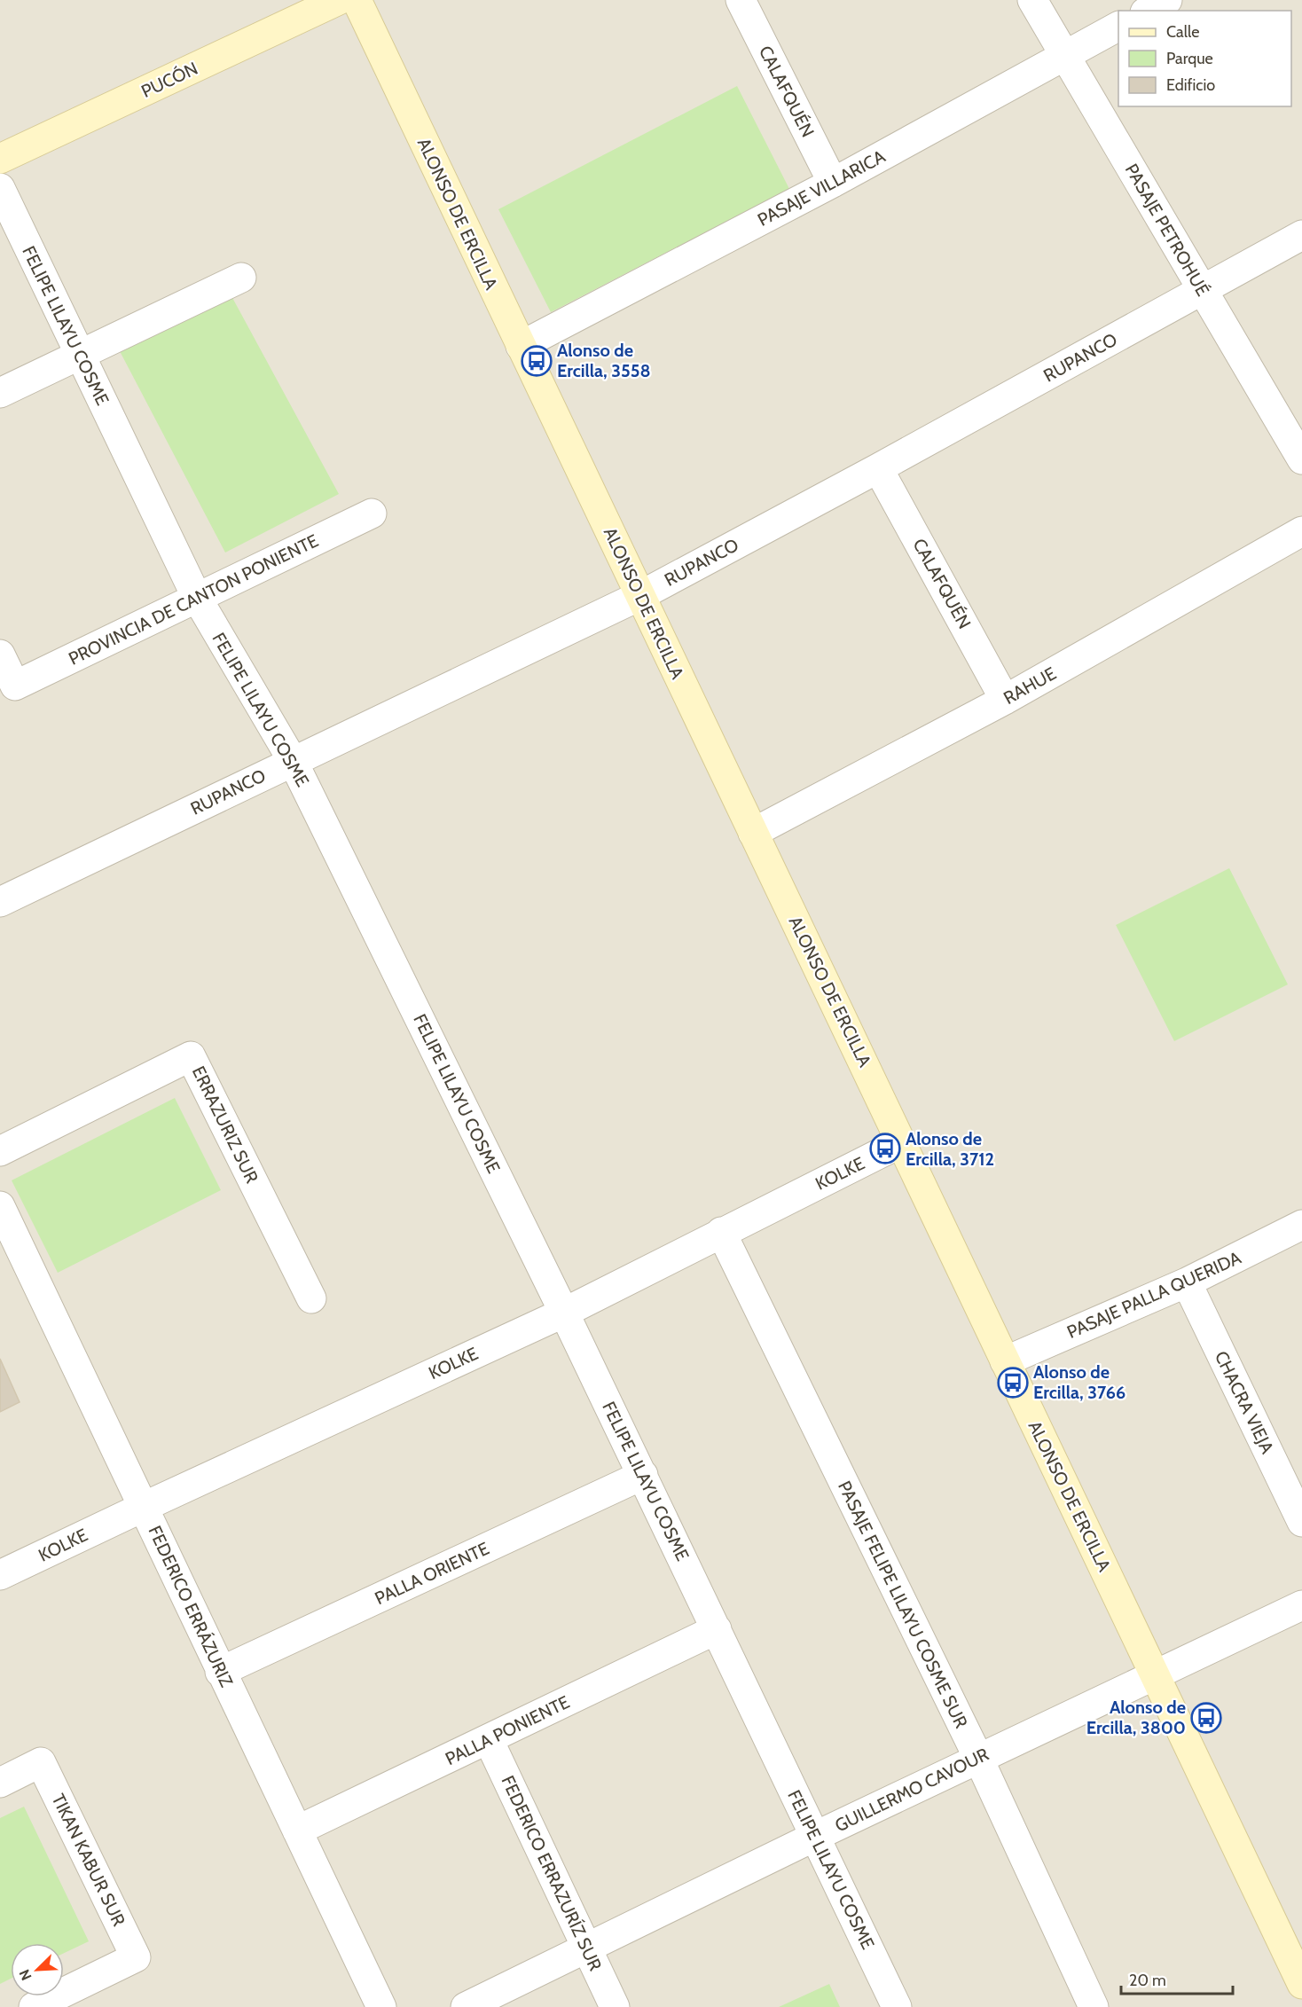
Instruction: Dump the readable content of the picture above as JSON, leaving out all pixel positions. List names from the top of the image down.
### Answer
{
  "streets": {
    "street": [
      "PUCÓN",
      "CALAFQUÉN",
      "PASAJE VILLARICA",
      "ALONSO DE ERCILLA",
      "PASAJE PETROHUÉ",
      "FELIPE LILAYU COSME",
      "RUPANCO",
      "PROVINCIA DE CANTON PONIENTE",
      "RAHUE",
      "ERRAZURIZ SUR",
      "KOLKE",
      "PASAJE PALLA QUERIDA",
      "CHACRA VIEJA",
      "PALLA ORIENTE",
      "PASAJE FELIPE LILAYU COSME SUR",
      "FEDERICO ERRÁZURIZ",
      "PALLA PONIENTE",
      "GUILLERMO CAVOUR",
      "TIKAN KABUR SUR",
      "FEDERICO ERRAZURÍZ SUR"
    ]
  },
  "crossings": [
    ["CALAFQUÉN", "PASAJE VILLARICA"],
    ["CALAFQUÉN", "RUPANCO"],
    ["CALAFQUÉN", "RAHUE"],
    ["PASAJE VILLARICA", "ALONSO DE ERCILLA"],
    ["PASAJE VILLARICA", "PASAJE PETROHUÉ"],
    ["ALONSO DE ERCILLA", "RUPANCO"],
    ["ALONSO DE ERCILLA", "RAHUE"],
    ["ALONSO DE ERCILLA", "KOLKE"],
    ["ALONSO DE ERCILLA", "PASAJE PALLA QUERIDA"],
    ["ALONSO DE ERCILLA", "GUILLERMO CAVOUR"],
    ["PASAJE PETROHUÉ", "RUPANCO"],
    ["FELIPE LILAYU COSME", "RUPANCO"],
    ["FELIPE LILAYU COSME", "PROVINCIA DE CANTON PONIENTE"],
    ["FELIPE LILAYU COSME", "KOLKE"],
    ["FELIPE LILAYU COSME", "PALLA ORIENTE"],
    ["FELIPE LILAYU COSME", "PALLA PONIENTE"],
    ["FELIPE LILAYU COSME", "GUILLERMO CAVOUR"],
    ["KOLKE", "PASAJE FELIPE LILAYU COSME SUR"],
    ["KOLKE", "FEDERICO ERRÁZURIZ"],
    ["PASAJE PALLA QUERIDA", "CHACRA VIEJA"],
    ["PALLA ORIENTE", "FEDERICO ERRÁZURIZ"],
    ["PASAJE FELIPE LILAYU COSME SUR", "GUILLERMO CAVOUR"],
    ["FEDERICO ERRÁZURIZ", "PALLA PONIENTE"],
    ["PALLA PONIENTE", "FEDERICO ERRAZURÍZ SUR"],
    ["GUILLERMO CAVOUR", "FEDERICO ERRAZURÍZ SUR"]
  ],
  "places": {
    "bus stop": [
      "Alonso de Ercilla, 3558",
      "Alonso de Ercilla, 3712",
      "Alonso de Ercilla, 3766",
      "Alonso de Ercilla, 3800"
    ]
  },
  "legend": ["Calle", "Parque", "Edificio"],
  "scale_bar": "20 m",
  "north": "bottom left"
}
